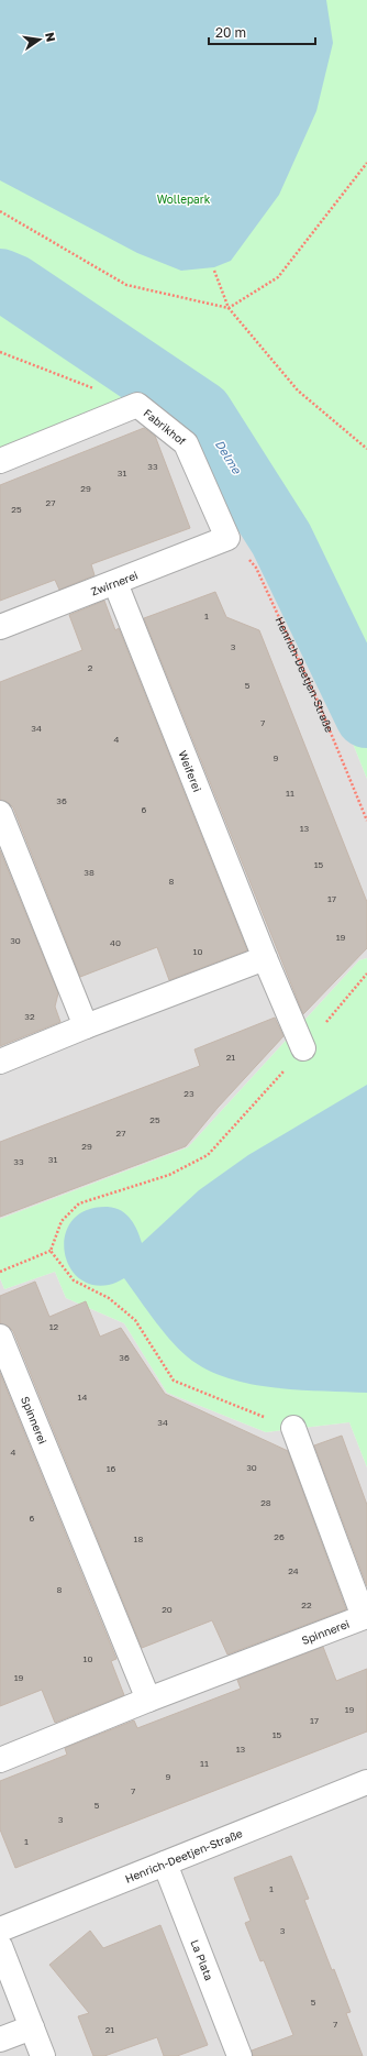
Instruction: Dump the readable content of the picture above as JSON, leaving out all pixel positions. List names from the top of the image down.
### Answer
{
  "streets": {
    "street": [
      "Fabrikhof",
      "Zwirnerei",
      "Henrich-Deetjen-Straße",
      "Weiferei",
      "Spinnerei",
      "La Plata"
    ]
  },
  "crossings": [
    ["Fabrikhof", "Zwirnerei"],
    ["Fabrikhof", "Henrich-Deetjen-Straße"],
    ["Zwirnerei", "Henrich-Deetjen-Straße"],
    ["Zwirnerei", "Weiferei"],
    ["Henrich-Deetjen-Straße", "La Plata"]
  ],
  "water": ["Delme"],
  "parks": ["Wollepark"],
  "house_numbers": [
    "33",
    "31",
    "29",
    "27",
    "25",
    "1",
    "3",
    "2",
    "5",
    "7",
    "34",
    "4",
    "9",
    "11",
    "36",
    "6",
    "13",
    "15",
    "38",
    "8",
    "17",
    "19",
    "30",
    "40",
    "10",
    "32",
    "21",
    "23",
    "25",
    "27",
    "29",
    "31",
    "33",
    "12",
    "36",
    "14",
    "34",
    "4",
    "30",
    "16",
    "28",
    "6",
    "26",
    "18",
    "24",
    "8",
    "22",
    "20",
    "10",
    "19",
    "19",
    "17",
    "15",
    "13",
    "11",
    "9",
    "7",
    "5",
    "3",
    "1",
    "1",
    "3",
    "5",
    "7",
    "21"
  ],
  "scale_bar": "20 m",
  "north": "right"
}
